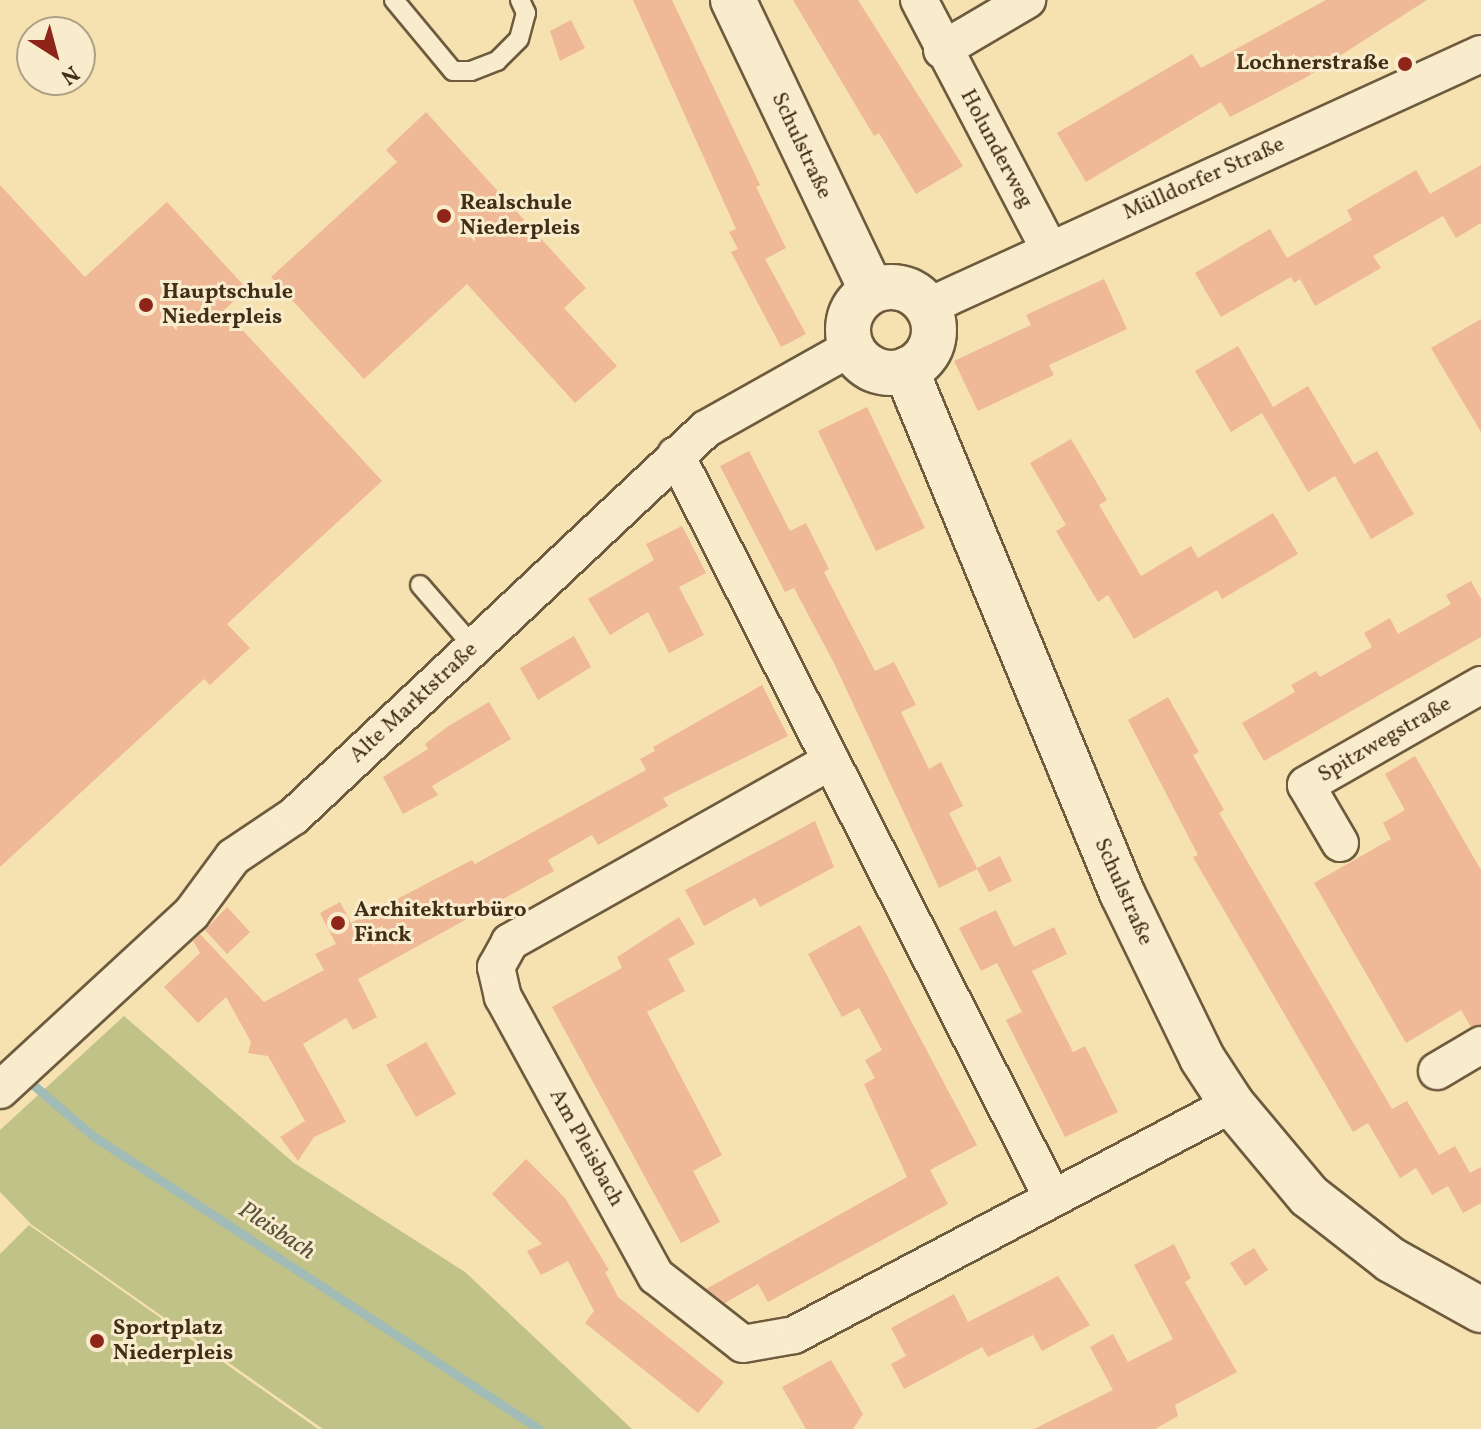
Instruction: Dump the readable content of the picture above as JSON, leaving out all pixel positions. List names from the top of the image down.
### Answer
{
  "streets": {
    "street": [
      "Schulstraße",
      "Holunderweg",
      "Mülldorfer Straße",
      "Alte Marktstraße",
      "Spitzwegstraße",
      "Am Pleisbach"
    ]
  },
  "crossings": [
    ["Schulstraße", "Mülldorfer Straße"],
    ["Schulstraße", "Alte Marktstraße"],
    ["Schulstraße", "Am Pleisbach"],
    ["Holunderweg", "Mülldorfer Straße"],
    ["Mülldorfer Straße", "Alte Marktstraße"]
  ],
  "water": ["Pleisbach"],
  "places": [
    "Lochnerstraße",
    "Realschule Niederpleis",
    "Hauptschule Niederpleis",
    "Architekturbüro Finck",
    "Sportplatz Niederpleis"
  ],
  "north": "bottom right"
}
